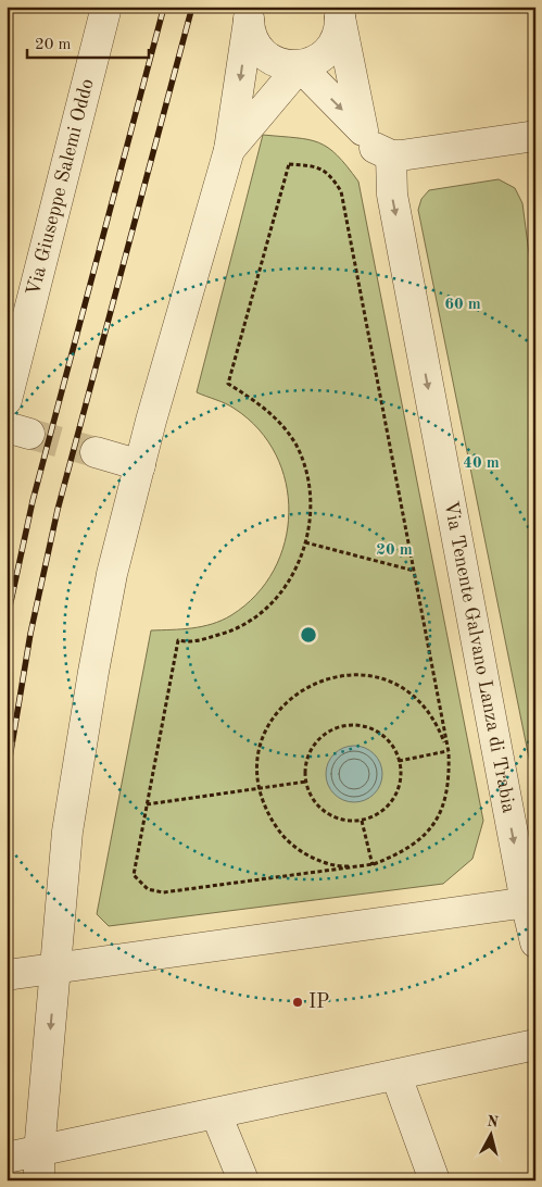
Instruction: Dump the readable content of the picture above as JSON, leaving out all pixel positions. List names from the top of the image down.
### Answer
{
  "streets": {
    "street": ["Via Giuseppe Salemi Oddo", "Via Tenente Galvano Lanza di Trabia"]
  },
  "one_way": ["Via Tenente Galvano Lanza di Trabia"],
  "places": ["IP"],
  "scale_bar": "20 m",
  "north": "top",
  "rings": ["60 m", "40 m", "20 m"]
}
